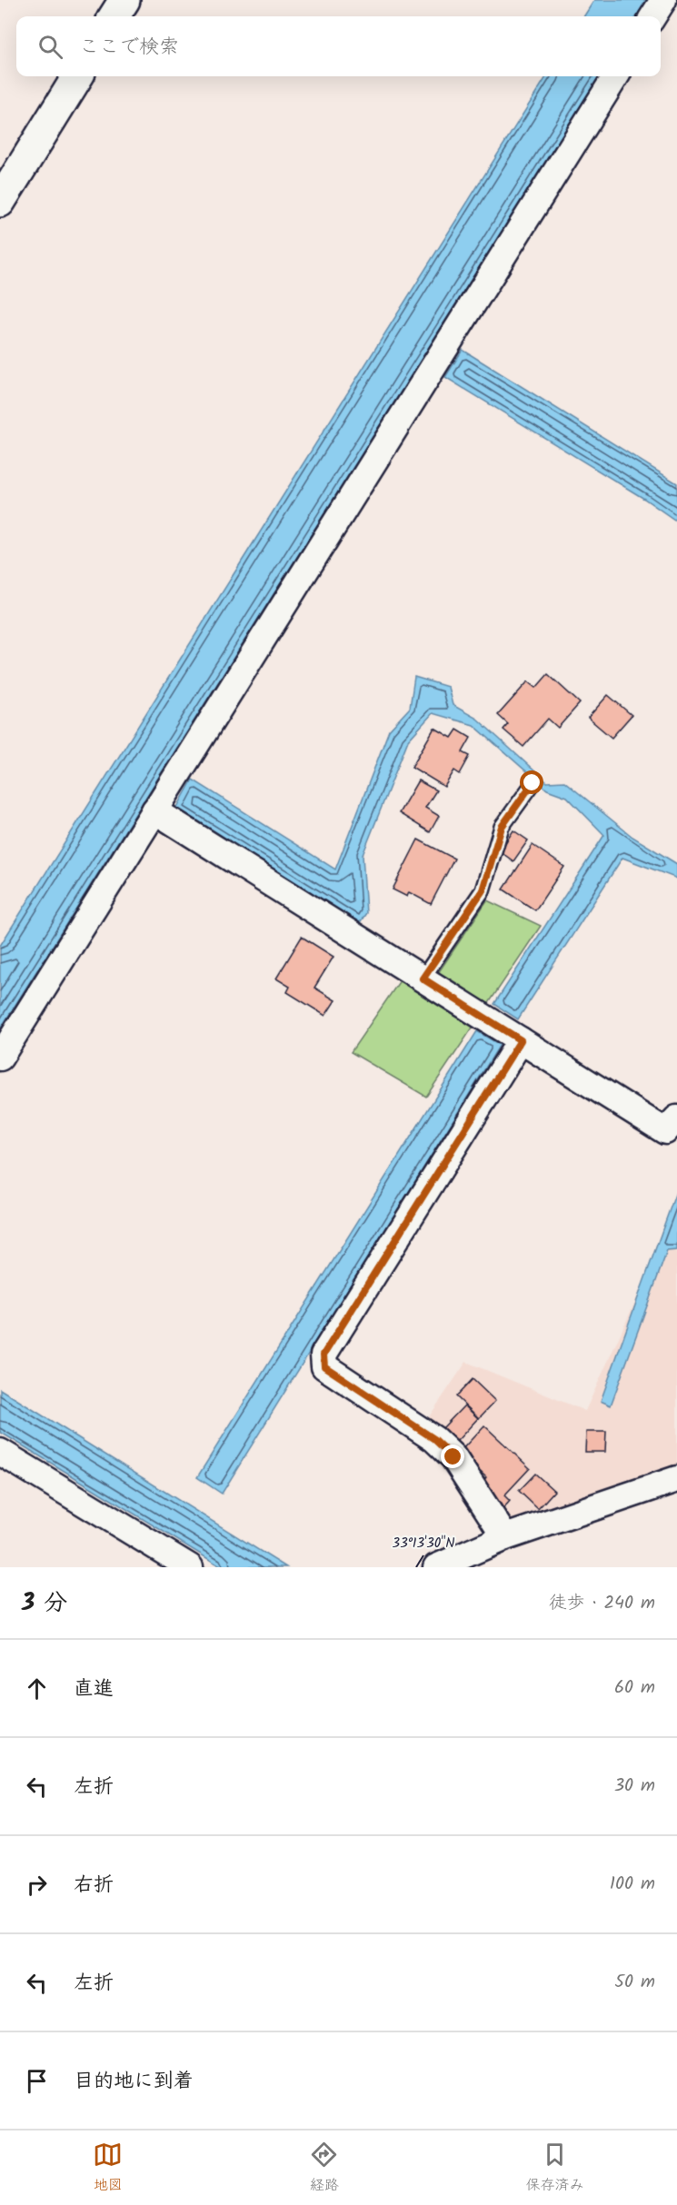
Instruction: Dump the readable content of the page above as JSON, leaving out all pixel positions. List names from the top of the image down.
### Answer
{
  "page": {
    "search": "ここで検索",
    "heading": ["3 分", "徒歩 · 240 m"],
    "list": [
      ["直進", "60 m"],
      ["左折", "30 m"],
      ["右折", "100 m"],
      ["左折", "50 m"],
      "目的地に到着"
    ],
    "nav": ["地図", "経路", "保存済み"]
  },
  "coordinates": ["33°13'30\"N"]
}
